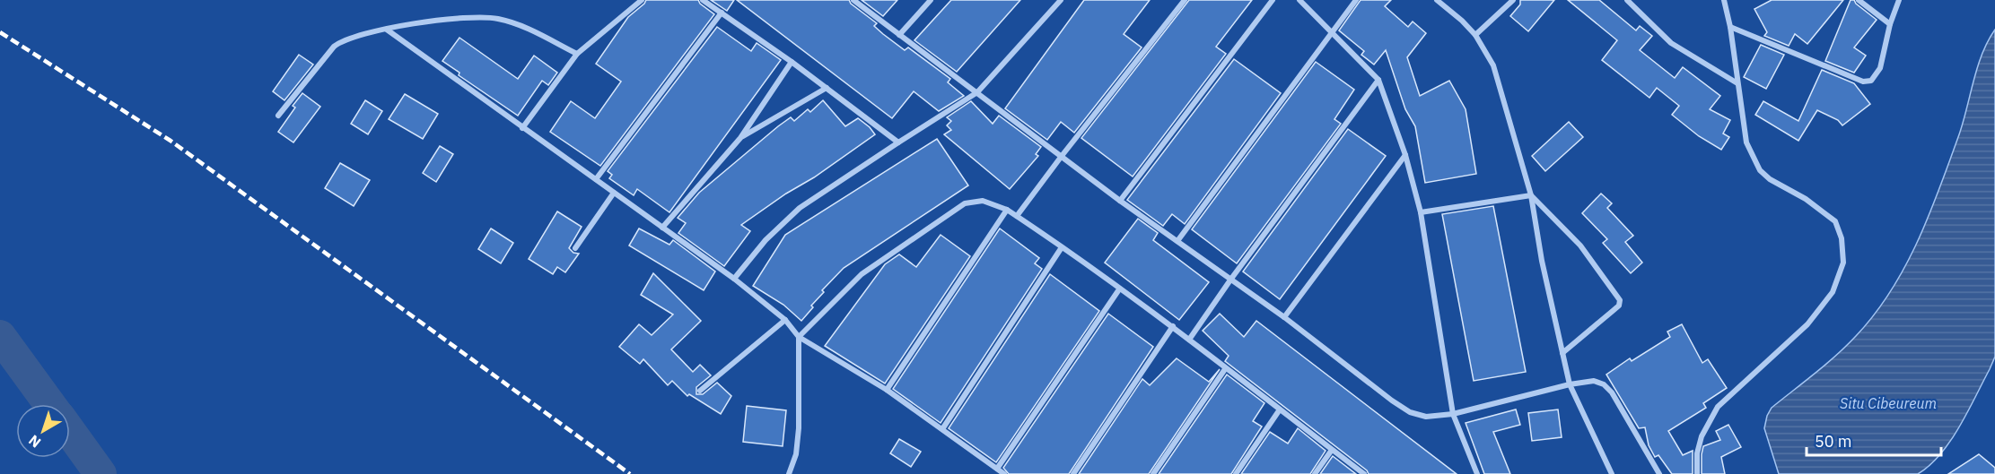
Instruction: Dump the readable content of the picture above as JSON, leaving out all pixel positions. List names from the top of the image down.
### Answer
{
  "water": ["Situ Cibeureum"],
  "scale_bar": "50 m",
  "north": "bottom left"
}
